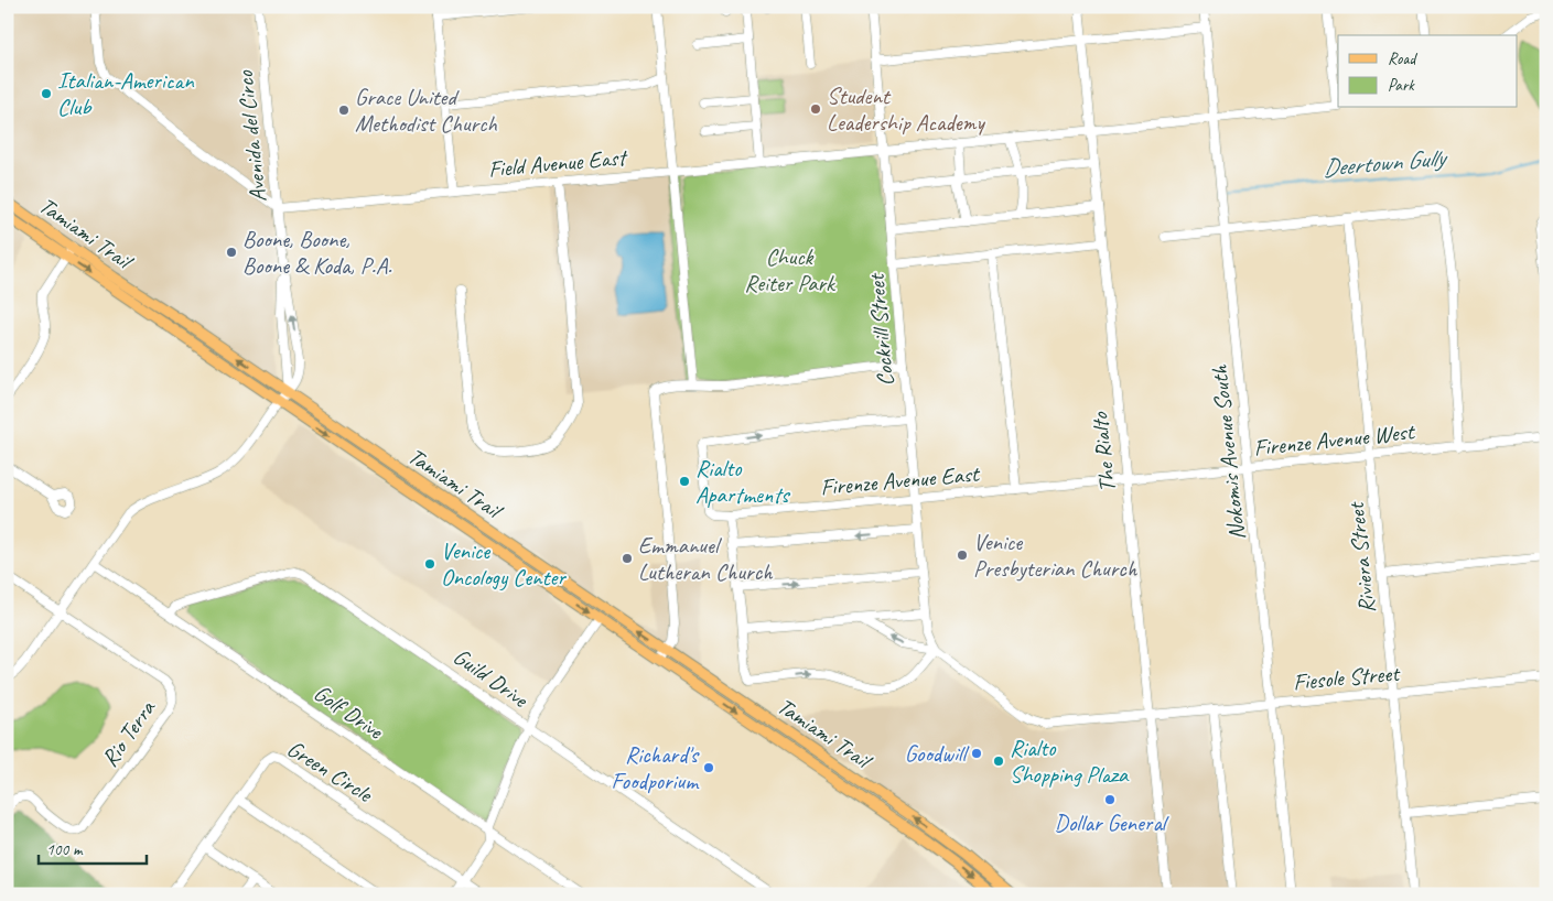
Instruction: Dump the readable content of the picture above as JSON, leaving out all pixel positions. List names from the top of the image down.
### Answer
{
  "streets": {
    "main road": ["Tamiami Trail"],
    "street": [
      "Avenida del Circo",
      "Field Avenue East",
      "Cockrill Street",
      "Firenze Avenue West",
      "The Rialto",
      "Nokomis Avenue South",
      "Firenze Avenue East",
      "Riviera Street",
      "Guild Drive",
      "Fiesole Street",
      "Golf Drive",
      "Rio Terra",
      "Green Circle"
    ]
  },
  "crossings": [
    ["Avenida del Circo", "Field Avenue East"],
    ["Avenida del Circo", "Tamiami Trail"],
    ["Field Avenue East", "Cockrill Street"],
    ["Field Avenue East", "The Rialto"],
    ["Field Avenue East", "Nokomis Avenue South"],
    ["Cockrill Street", "Firenze Avenue East"],
    ["Firenze Avenue West", "The Rialto"],
    ["Firenze Avenue West", "Nokomis Avenue South"],
    ["Firenze Avenue West", "Firenze Avenue East"],
    ["Firenze Avenue West", "Riviera Street"],
    ["The Rialto", "Firenze Avenue East"],
    ["The Rialto", "Fiesole Street"],
    ["Nokomis Avenue South", "Fiesole Street"],
    ["Riviera Street", "Fiesole Street"],
    ["Guild Drive", "Golf Drive"]
  ],
  "water": ["Deertown Gully"],
  "parks": ["Chuck Reiter Park"],
  "places": [
    "Italian-American Club",
    "Student Leadership Academy",
    "Grace United Methodist Church",
    "Boone, Boone, Boone & Koda, P.A.",
    "Rialto Apartments",
    "Venice Presbyterian Church",
    "Emmanuel Lutheran Church",
    "Venice Oncology Center",
    "Goodwill",
    "Rialto Shopping Plaza",
    "Richard's Foodporium",
    "Dollar General"
  ],
  "legend": ["Road", "Park"],
  "scale_bar": "100 m"
}
